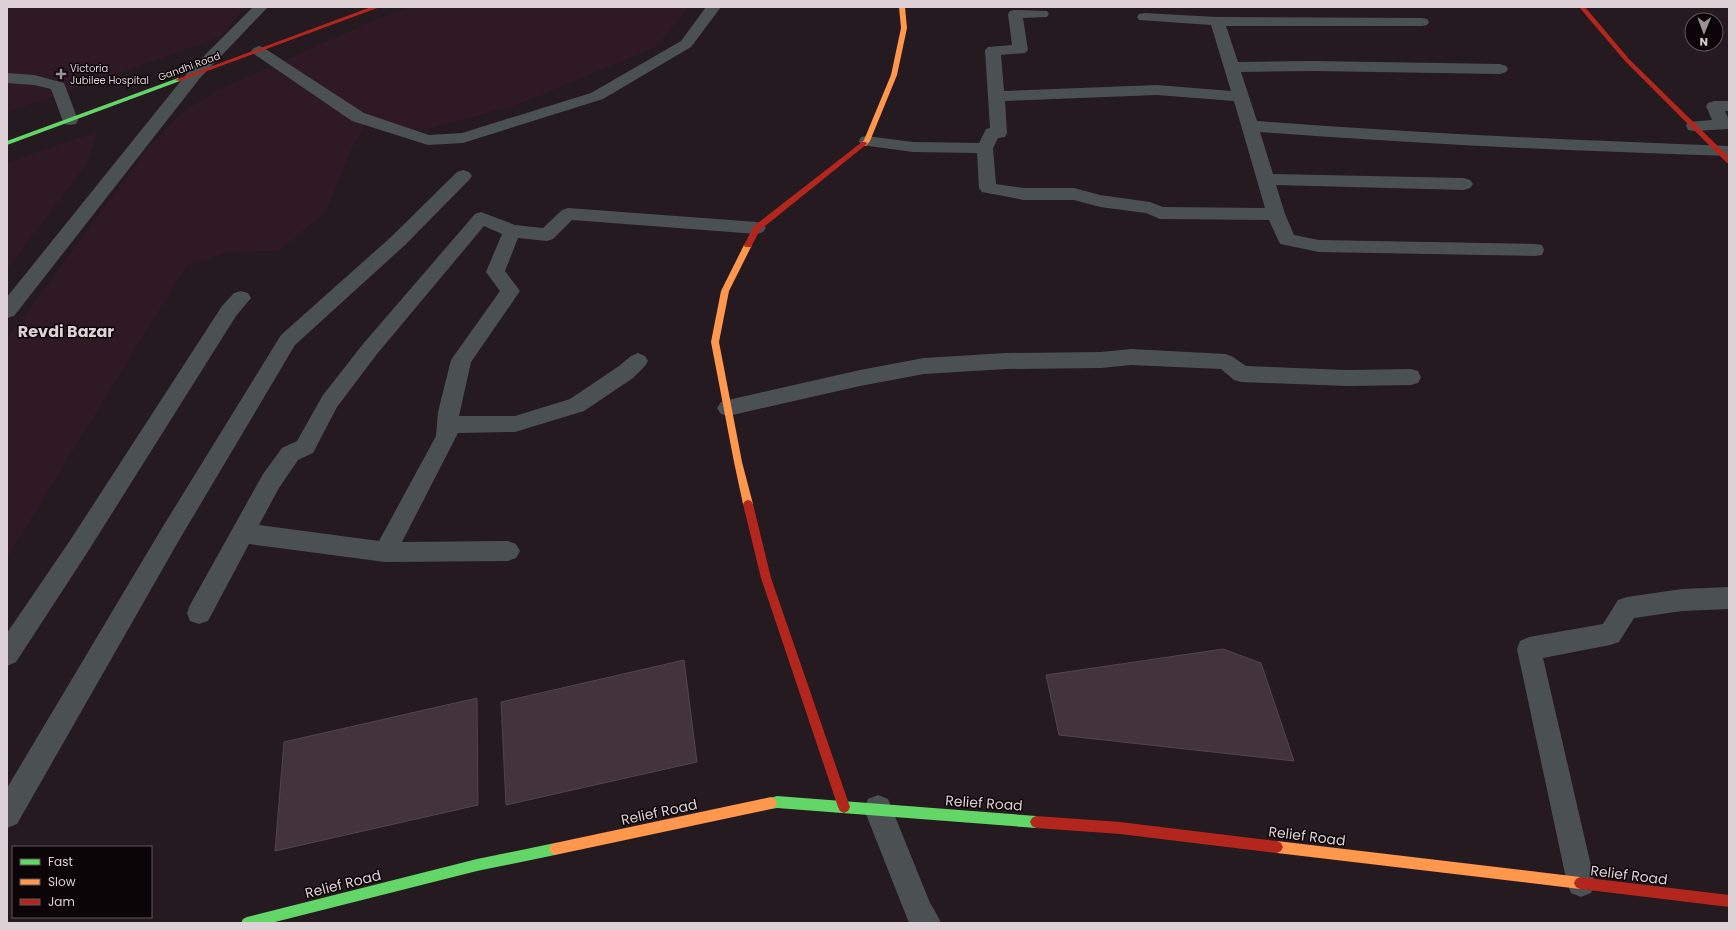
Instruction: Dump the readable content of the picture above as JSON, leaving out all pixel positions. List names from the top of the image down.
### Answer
{
  "streets": {
    "main road": ["Gandhi Road", "Relief Road"]
  },
  "districts": ["Revdi Bazar"],
  "places": {
    "health": ["Victoria Jubilee Hospital"]
  },
  "legend": ["Fast", "Slow", "Jam"],
  "north": "bottom"
}
